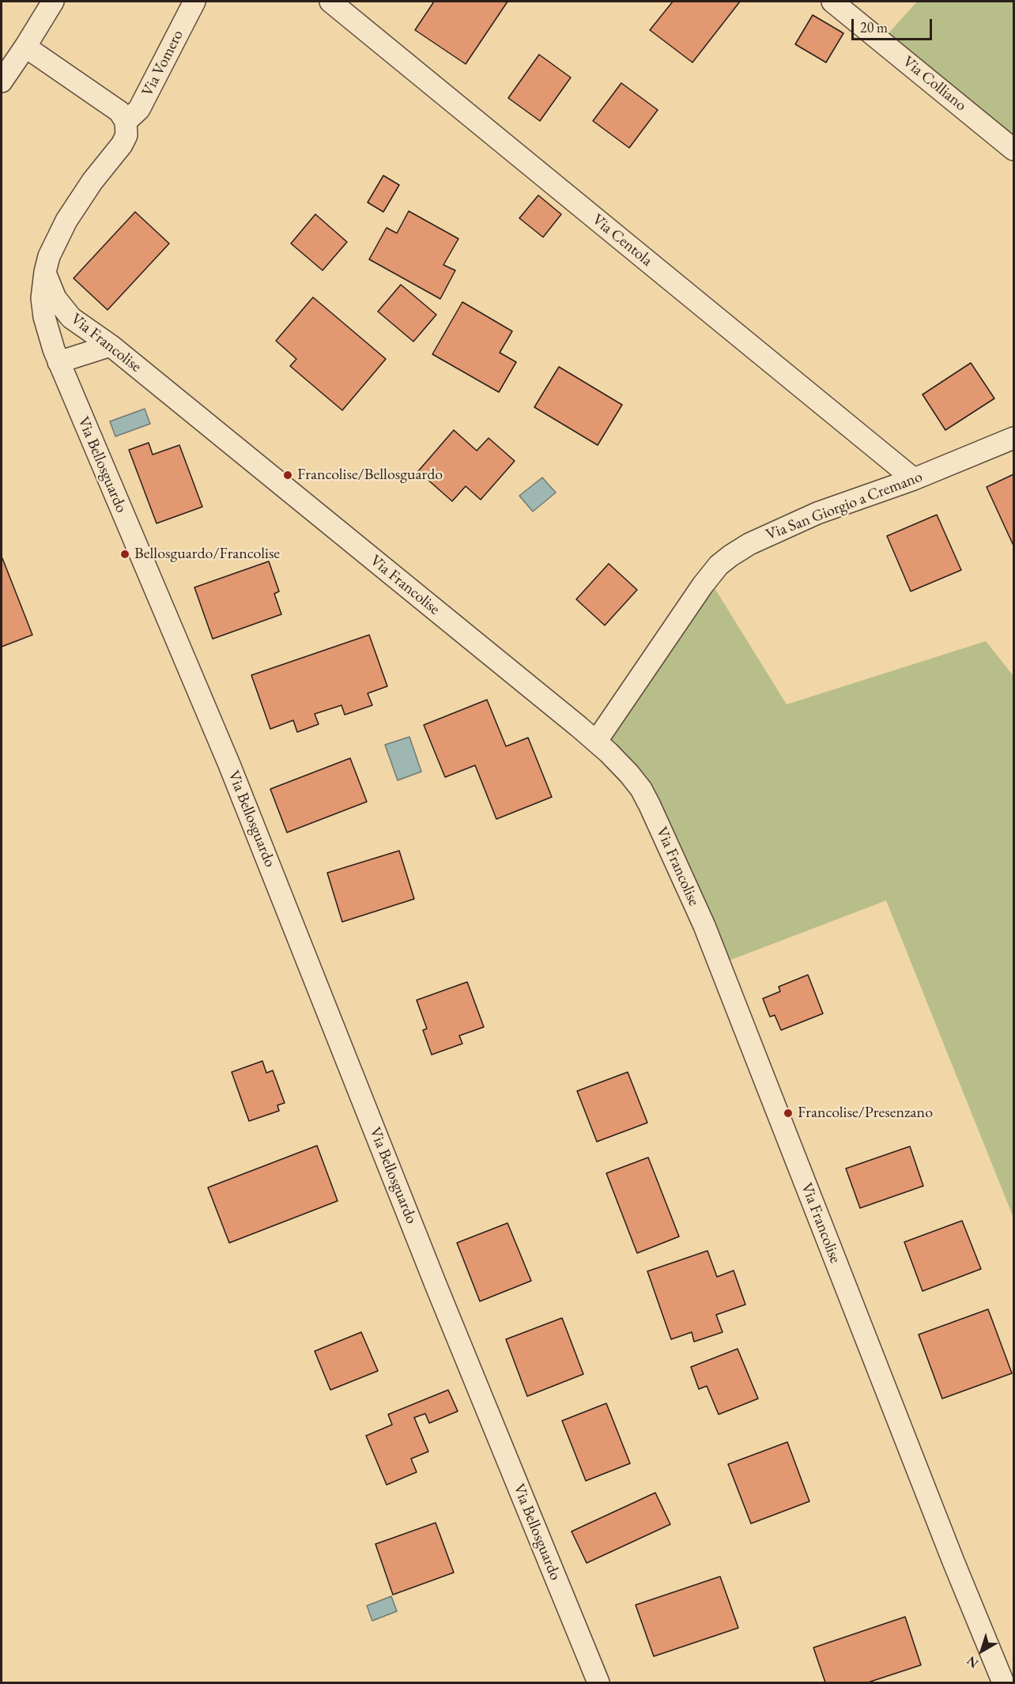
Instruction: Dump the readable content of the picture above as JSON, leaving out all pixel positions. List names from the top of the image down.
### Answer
{
  "streets": {
    "street": [
      "Via Vomero",
      "Via Colliano",
      "Via Centola",
      "Via Francolise",
      "Via Bellosguardo",
      "Via San Giorgio a Cremano"
    ]
  },
  "crossings": [
    ["Via Vomero", "Via Bellosguardo"],
    ["Via Centola", "Via San Giorgio a Cremano"],
    ["Via Francolise", "Via Bellosguardo"],
    ["Via Francolise", "Via San Giorgio a Cremano"]
  ],
  "places": ["Francolise/Bellosguardo", "Bellosguardo/Francolise", "Francolise/Presenzano"],
  "scale_bar": "20 m",
  "north": "bottom left"
}
